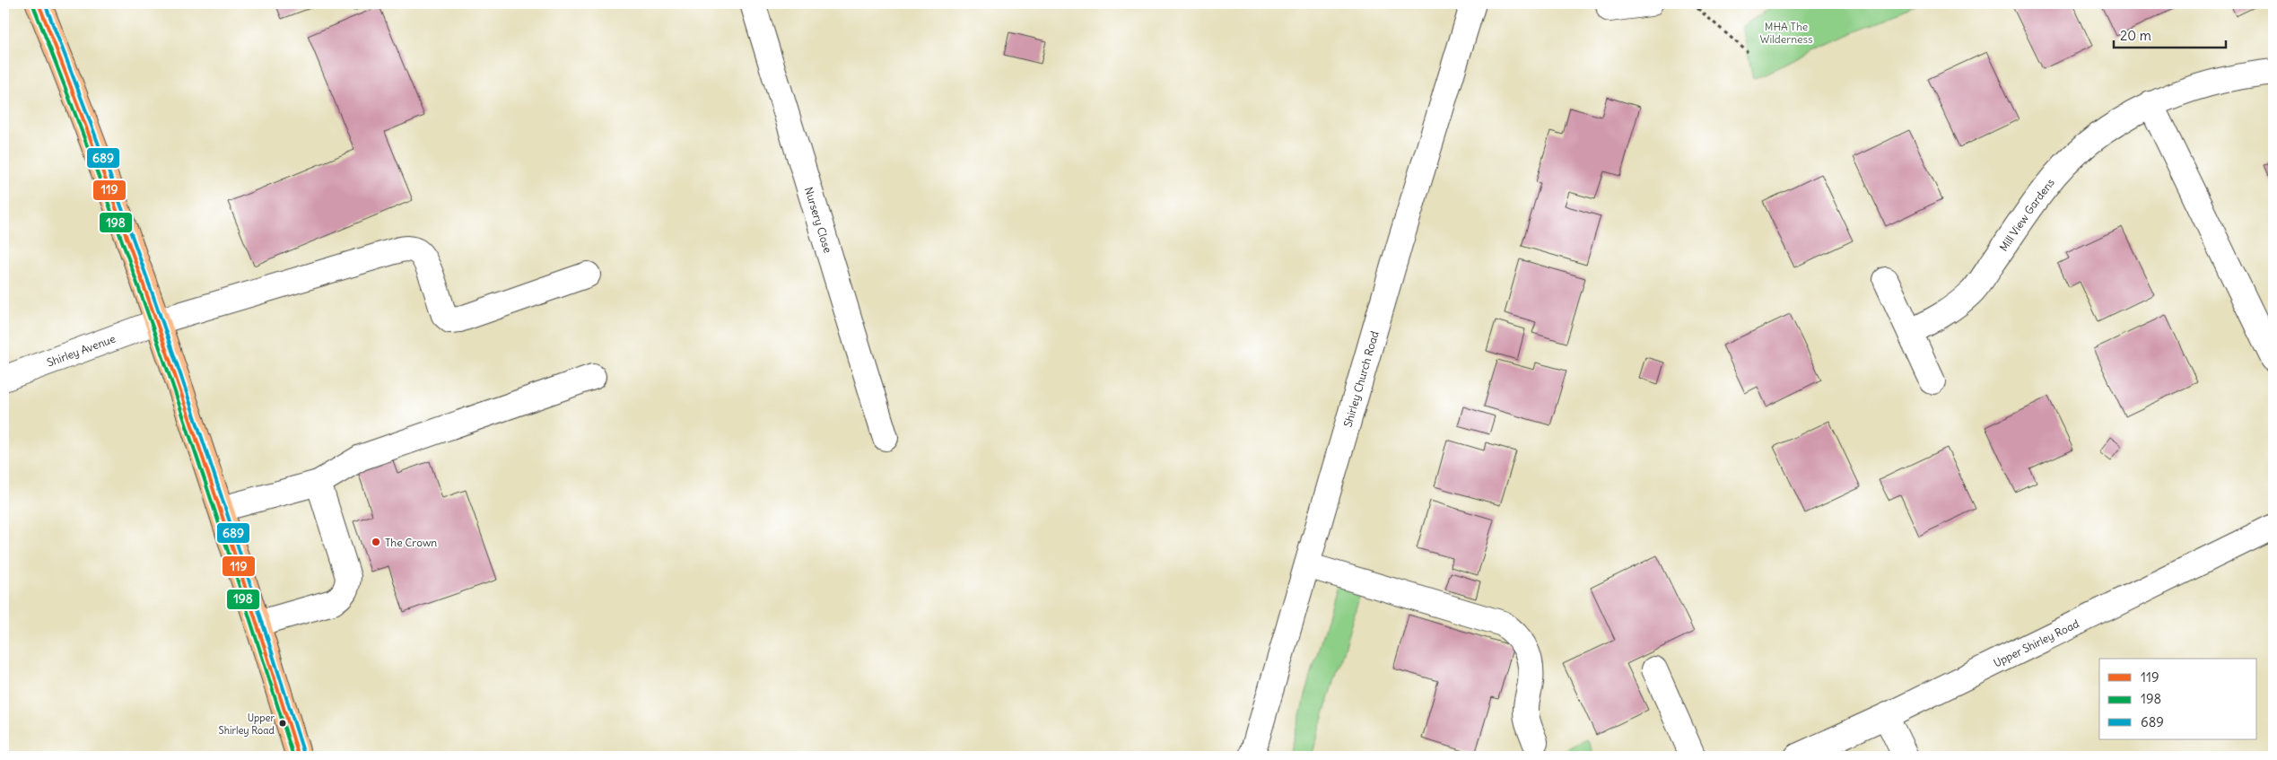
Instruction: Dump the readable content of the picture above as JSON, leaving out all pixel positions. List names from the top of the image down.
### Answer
{
  "streets": {
    "street": [
      "Mill View Gardens",
      "Nursery Close",
      "Shirley Avenue",
      "Shirley Church Road",
      "Upper Shirley Road"
    ]
  },
  "parks": ["MHA The Wilderness"],
  "places": ["The Crown", "Upper Shirley Road"],
  "lines": ["transit line 119", "transit line 689", "transit line 198"],
  "legend": ["119", "198", "689"],
  "scale_bar": "20 m"
}
